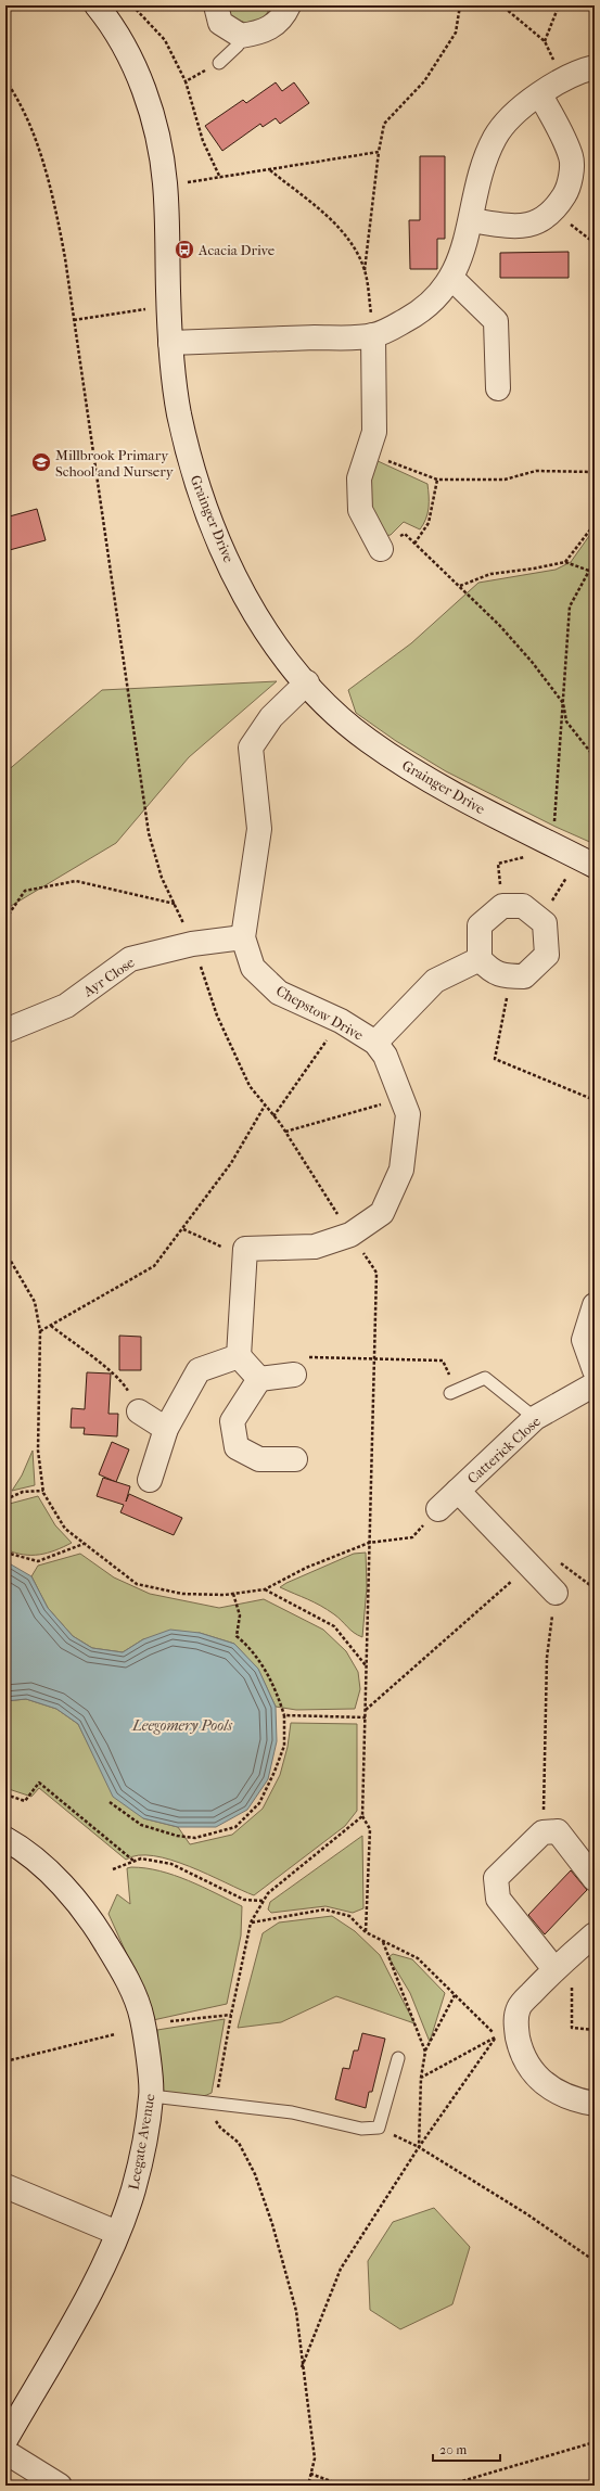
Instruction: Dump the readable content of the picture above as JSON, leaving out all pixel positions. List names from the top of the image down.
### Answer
{
  "streets": {
    "street": [
      "Grainger Drive",
      "Ayr Close",
      "Chepstow Drive",
      "Catterick Close",
      "Leegate Avenue"
    ]
  },
  "crossings": [
    ["Grainger Drive", "Chepstow Drive"],
    ["Ayr Close", "Chepstow Drive"]
  ],
  "water": ["Leegomery Pools"],
  "places": {
    "bus stop": ["Acacia Drive"],
    "school or university": ["Millbrook Primary School and Nursery"]
  },
  "scale_bar": "20 m"
}
